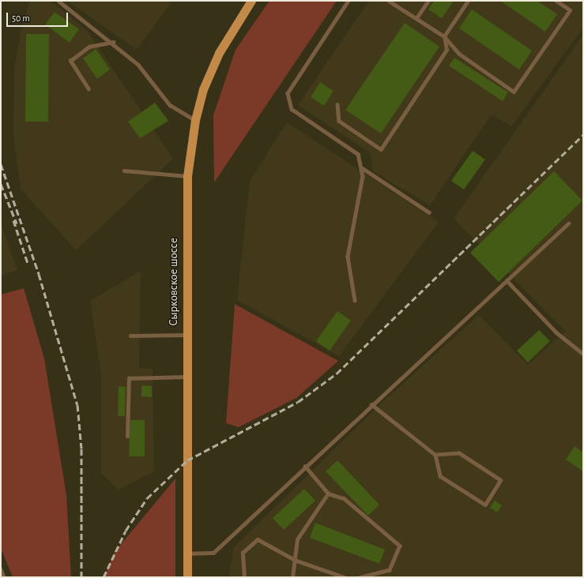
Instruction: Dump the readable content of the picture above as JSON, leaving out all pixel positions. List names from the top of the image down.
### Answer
{
  "streets": {
    "main road": ["Сырковское шоссе"]
  },
  "scale_bar": "50 m"
}
